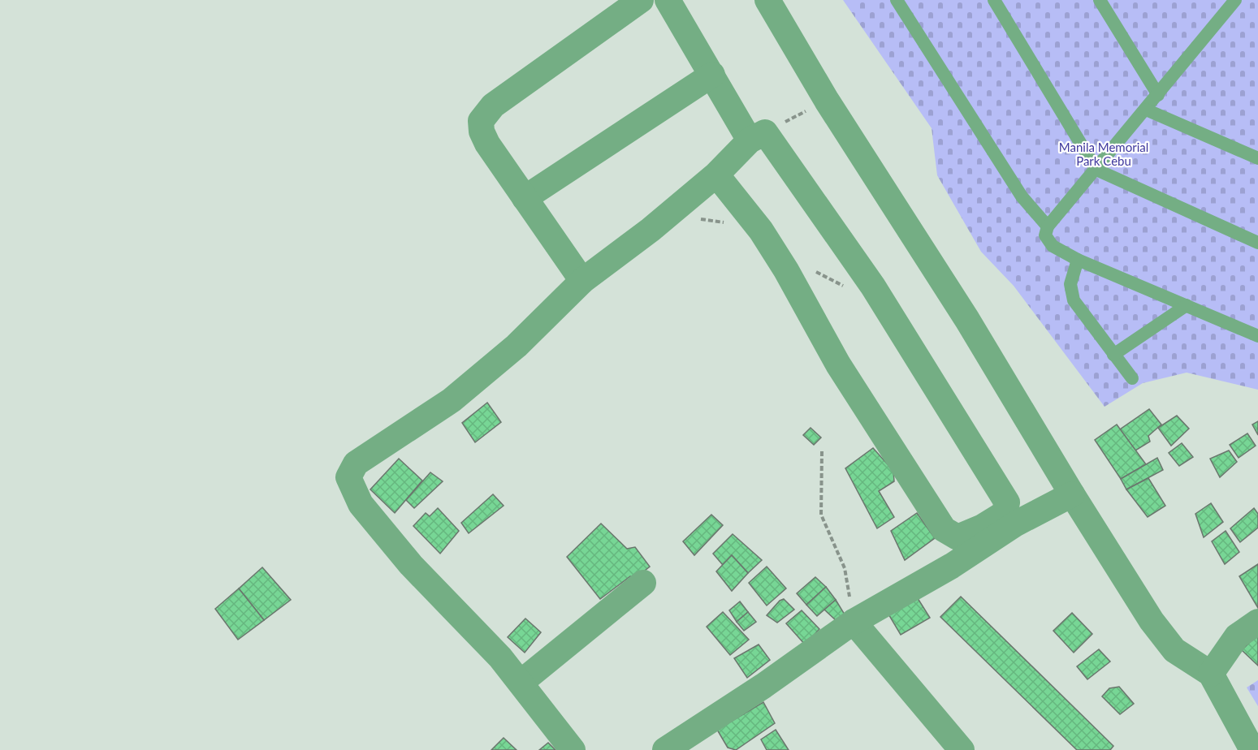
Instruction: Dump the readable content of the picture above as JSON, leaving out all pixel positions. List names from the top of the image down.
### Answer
{
  "parks": ["Manila Memorial Park Cebu"]
}
